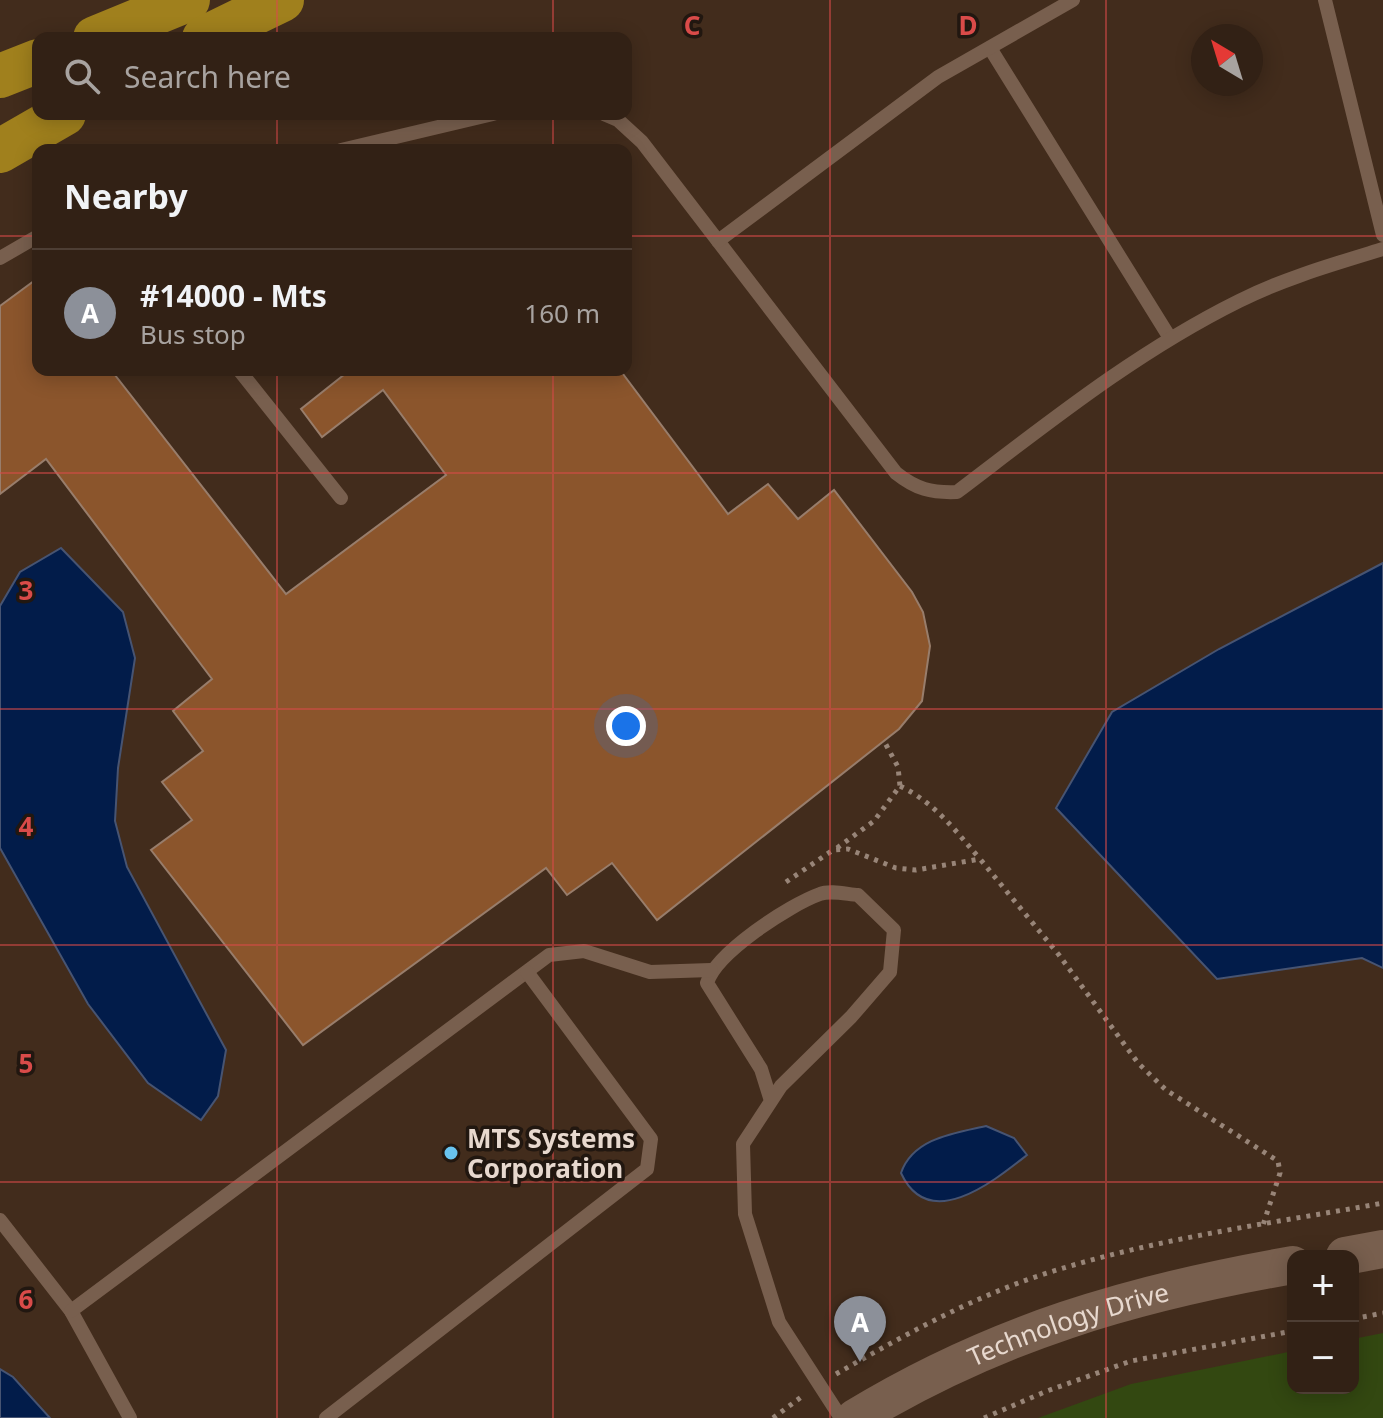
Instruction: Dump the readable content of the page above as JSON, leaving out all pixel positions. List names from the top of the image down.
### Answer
{
  "streets": {
    "street": ["Technology Drive"]
  },
  "places": ["MTS Systems Corporation"],
  "north": "top left",
  "page": {
    "search": "Search here",
    "heading": "Nearby",
    "list": [
      {
        "mark": "A",
        "name": "#14000 - Mts",
        "note": "Bus stop",
        "value": "160 m"
      }
    ],
    "map_buttons": ["+", "−"],
    "pins": "A"
  },
  "grid": {
    "columns": ["C", "D"],
    "rows": [
      "3",
      "4",
      "5",
      "6"
    ]
  }
}
